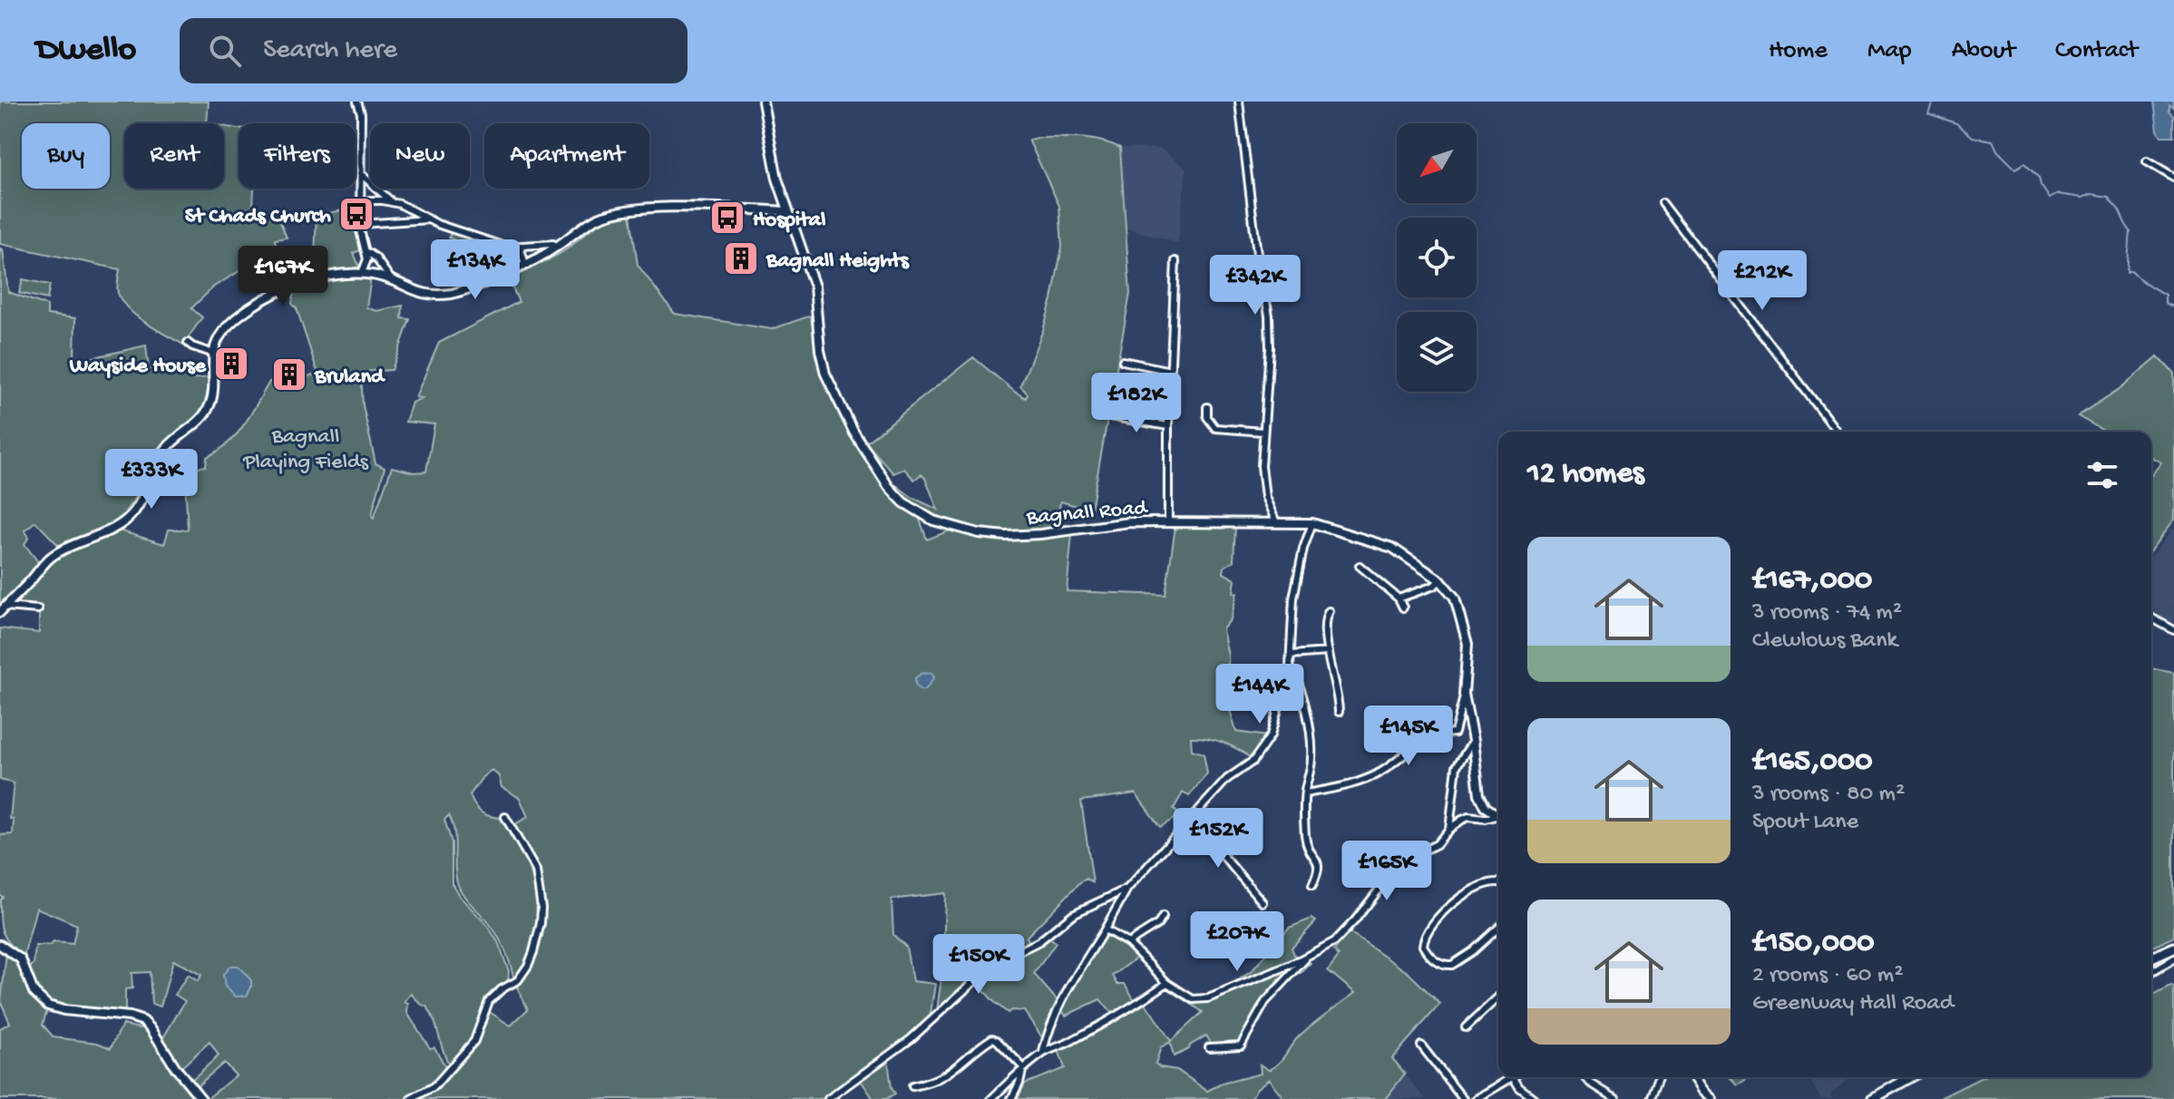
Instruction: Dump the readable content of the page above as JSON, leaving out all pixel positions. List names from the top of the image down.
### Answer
{
  "streets": {
    "street": ["Bagnall Road"]
  },
  "parks": ["Bagnall Playing Fields"],
  "places": {
    "bus stop": ["St Chads Church", "Hospital"],
    "building": ["Bagnall Heights", "Wayside House", "Bruland"]
  },
  "north": "bottom left",
  "page": {
    "header": "Dwello",
    "search": "Search here",
    "nav": [
      "Home",
      "Map",
      "About",
      "Contact"
    ],
    "chip": [
      "Buy",
      "Rent",
      "Filters",
      "New",
      "Apartment"
    ],
    "price": [
      "£134K",
      "£167K",
      "£212K",
      "£342K",
      "£182K",
      "£333K",
      "£144K",
      "£145K",
      "£152K",
      "£165K",
      "£207K",
      "£150K"
    ],
    "heading": "12 homes",
    "list": [
      {
        "name": "£167,000",
        "note": "3 rooms · 74 m² · Clewlows Bank"
      },
      {
        "name": "£165,000",
        "note": "3 rooms · 80 m² · Spout Lane"
      },
      {
        "name": "£150,000",
        "note": "2 rooms · 60 m² · Greenway Hall Road"
      }
    ]
  }
}
